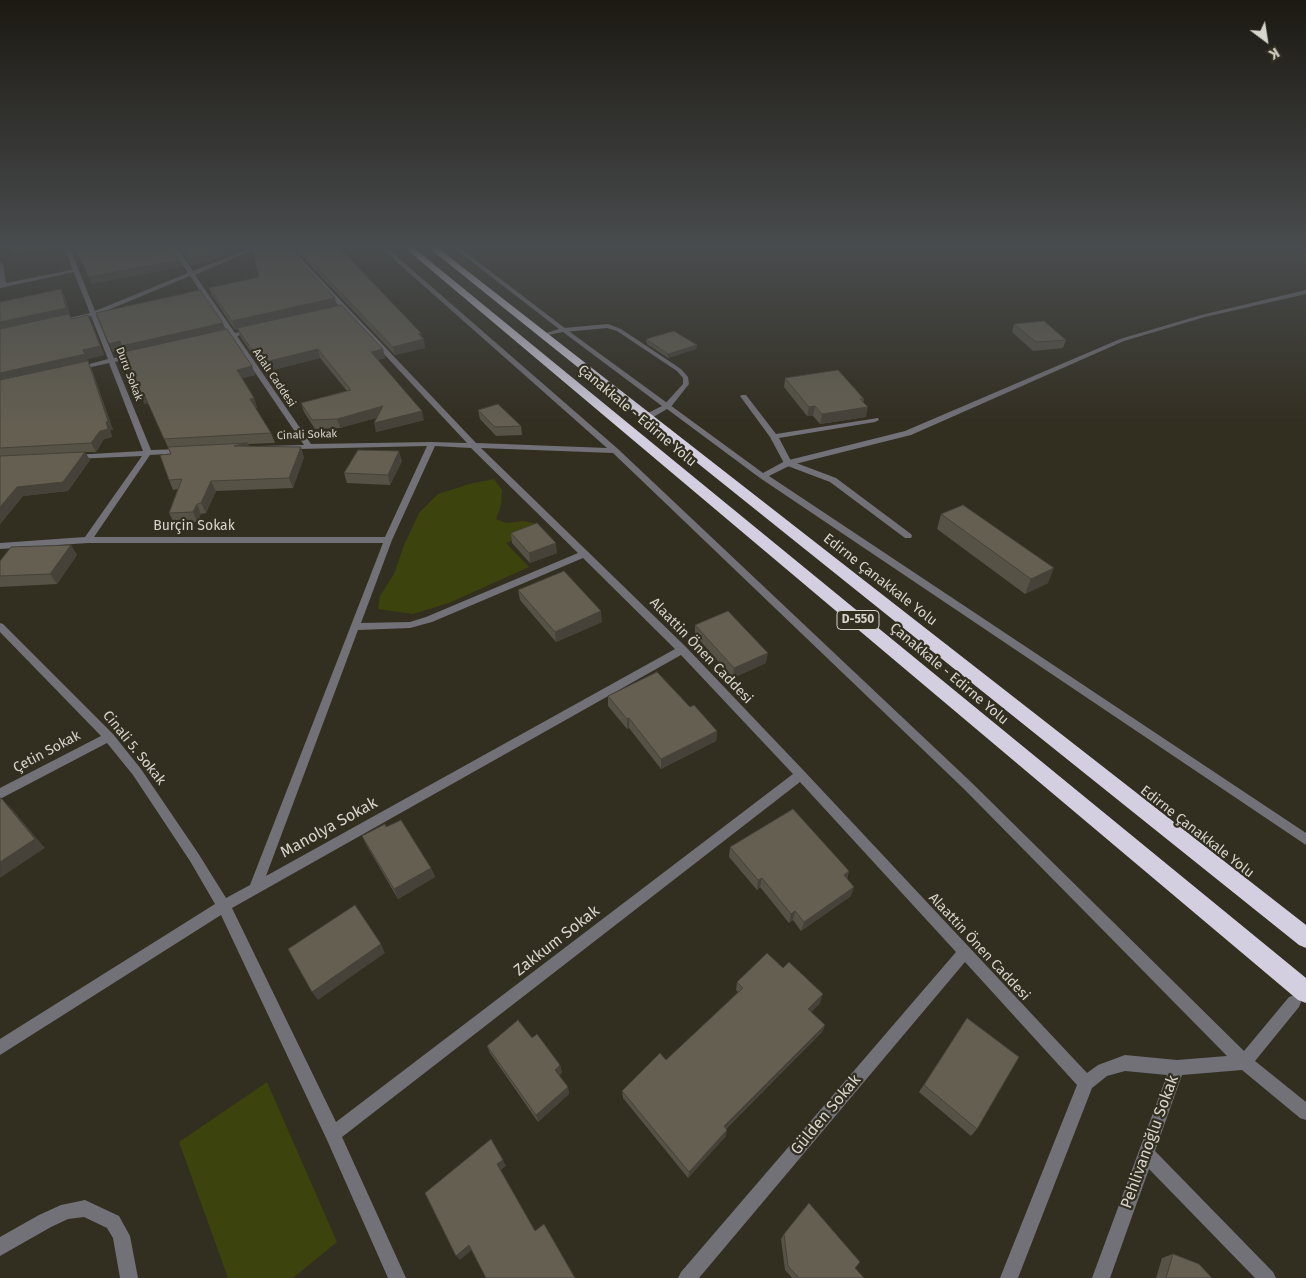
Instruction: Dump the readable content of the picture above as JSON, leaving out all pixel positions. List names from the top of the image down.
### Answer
{
  "streets": {
    "highway": ["Çanakkale - Edirne Yolu", "Edirne Çanakkale Yolu", "D-550"],
    "street": [
      "Duru Sokak",
      "Adalı Caddesi",
      "Cinali Sokak",
      "Burçin Sokak",
      "Alaattin Önen Caddesi",
      "Cinali 5. Sokak",
      "Çetin Sokak",
      "Manolya Sokak",
      "Zakkum Sokak",
      "Gülden Sokak",
      "Pehlivanoğlu Sokak"
    ]
  },
  "crossings": [
    ["Adalı Caddesi", "Cinali Sokak"],
    ["Cinali Sokak", "Alaattin Önen Caddesi"],
    ["Alaattin Önen Caddesi", "Manolya Sokak"],
    ["Alaattin Önen Caddesi", "Zakkum Sokak"],
    ["Alaattin Önen Caddesi", "Gülden Sokak"],
    ["Alaattin Önen Caddesi", "Pehlivanoğlu Sokak"],
    ["Cinali 5. Sokak", "Çetin Sokak"],
    ["Cinali 5. Sokak", "Manolya Sokak"],
    ["Cinali 5. Sokak", "Zakkum Sokak"]
  ],
  "north": "bottom right"
}
